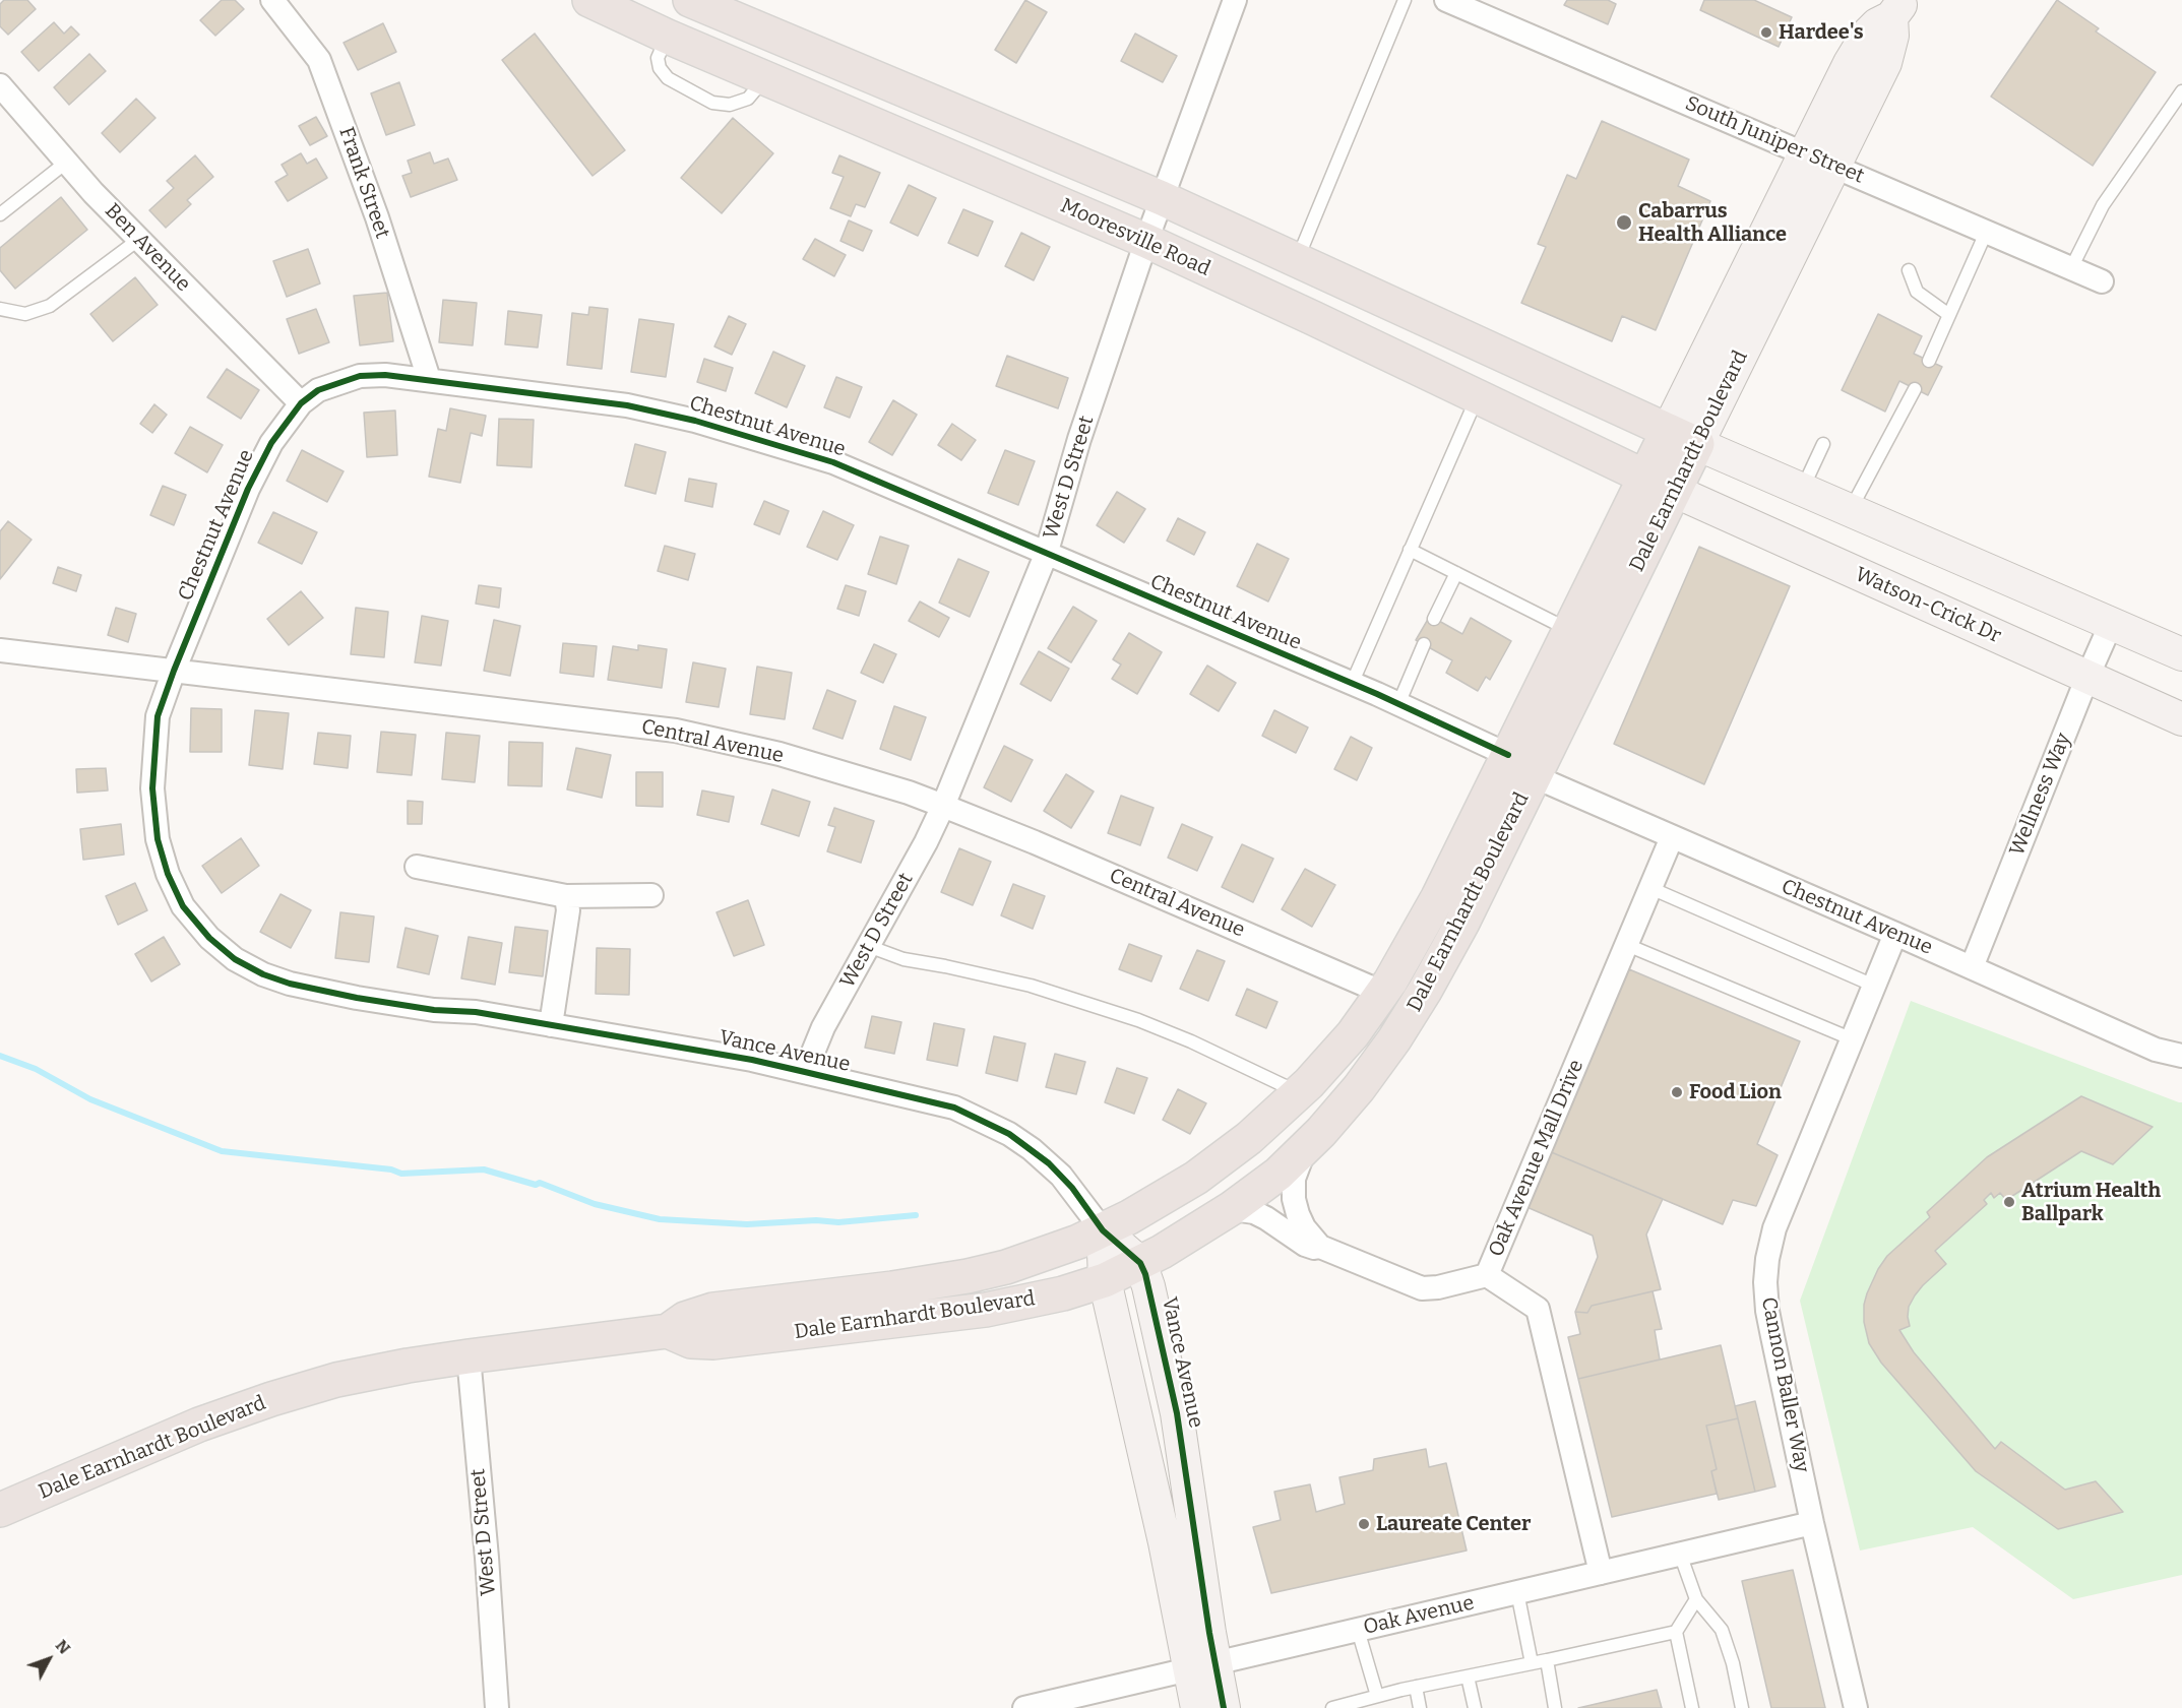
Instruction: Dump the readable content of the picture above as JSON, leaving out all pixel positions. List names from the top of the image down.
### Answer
{
  "streets": {
    "main road": [
      "Mooresville Road",
      "Dale Earnhardt Boulevard",
      "Watson-Crick Dr",
      "Vance Avenue"
    ],
    "street": [
      "South Juniper Street",
      "Frank Street",
      "Ben Avenue",
      "Chestnut Avenue",
      "West D Street",
      "Central Avenue",
      "Wellness Way",
      "Oak Avenue Mall Drive",
      "Cannon Baller Way",
      "Oak Avenue"
    ]
  },
  "crossings": [
    ["South Juniper Street", "Dale Earnhardt Boulevard"],
    ["Frank Street", "Chestnut Avenue"],
    ["Mooresville Road", "Dale Earnhardt Boulevard"],
    ["Mooresville Road", "West D Street"],
    ["Mooresville Road", "Watson-Crick Dr"],
    ["Ben Avenue", "Chestnut Avenue"],
    ["Chestnut Avenue", "Dale Earnhardt Boulevard"],
    ["Chestnut Avenue", "West D Street"],
    ["Chestnut Avenue", "Central Avenue"],
    ["Chestnut Avenue", "Wellness Way"],
    ["Chestnut Avenue", "Vance Avenue"],
    ["Chestnut Avenue", "Oak Avenue Mall Drive"],
    ["Chestnut Avenue", "Cannon Baller Way"],
    ["Dale Earnhardt Boulevard", "West D Street"],
    ["Dale Earnhardt Boulevard", "Watson-Crick Dr"],
    ["Dale Earnhardt Boulevard", "Central Avenue"],
    ["Dale Earnhardt Boulevard", "Vance Avenue"],
    ["West D Street", "Central Avenue"],
    ["West D Street", "Vance Avenue"],
    ["Watson-Crick Dr", "Wellness Way"],
    ["Central Avenue", "Vance Avenue"],
    ["Vance Avenue", "Oak Avenue"],
    ["Oak Avenue Mall Drive", "Oak Avenue"],
    ["Cannon Baller Way", "Oak Avenue"]
  ],
  "places": [
    "Hardee's",
    "Cabarrus Health Alliance",
    "Food Lion",
    "Atrium Health Ballpark",
    "Laureate Center"
  ],
  "north": "top right"
}
